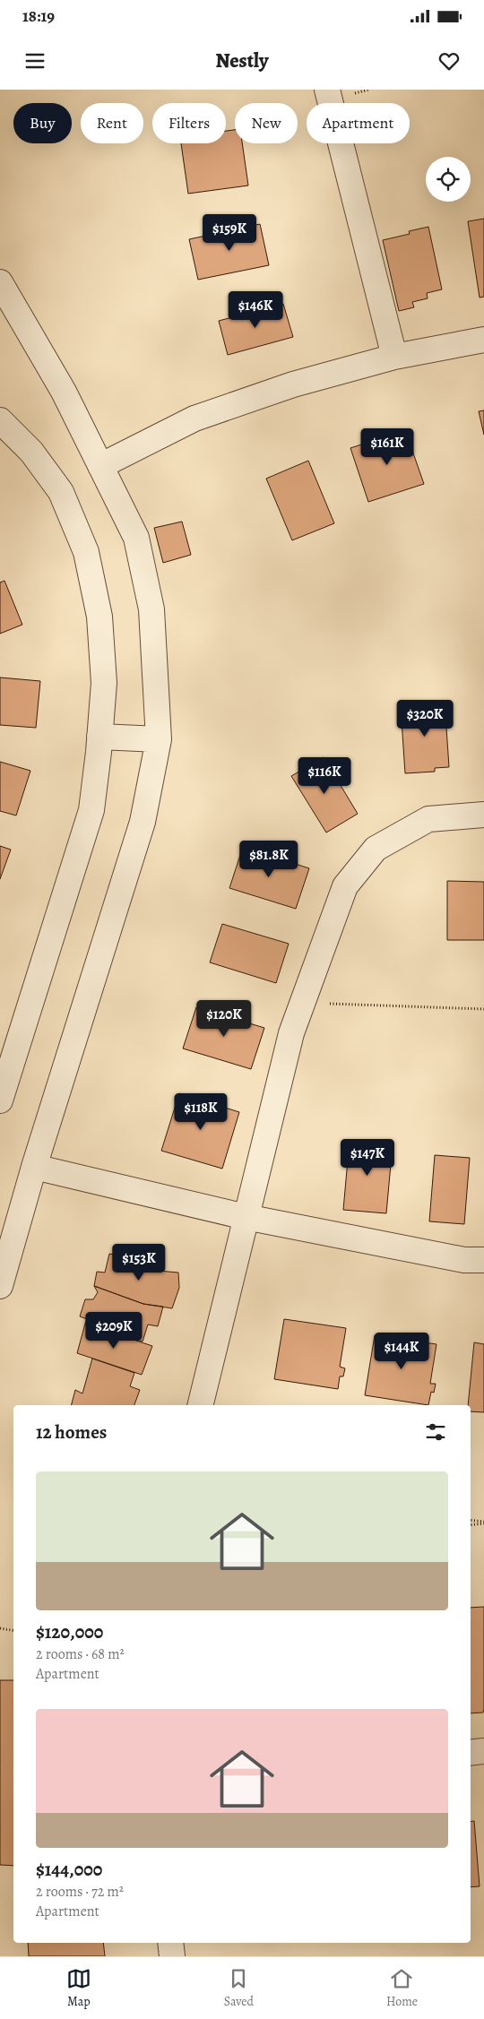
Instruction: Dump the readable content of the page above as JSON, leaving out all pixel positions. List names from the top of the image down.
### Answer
{
  "page": {
    "status": "18:19",
    "header": "Nestly",
    "chip": [
      "Buy",
      "Rent",
      "Filters",
      "New",
      "Apartment"
    ],
    "price": [
      "$159K",
      "$146K",
      "$161K",
      "$320K",
      "$116K",
      "$81.8K",
      "$120K",
      "$118K",
      "$147K",
      "$153K",
      "$209K",
      "$144K"
    ],
    "heading": "12 homes",
    "list": [
      {
        "name": "$120,000",
        "note": "2 rooms · 68 m² · Apartment"
      },
      {
        "name": "$144,000",
        "note": "2 rooms · 72 m² · Apartment"
      }
    ],
    "tabs": ["Map", "Saved", "Home"]
  }
}
